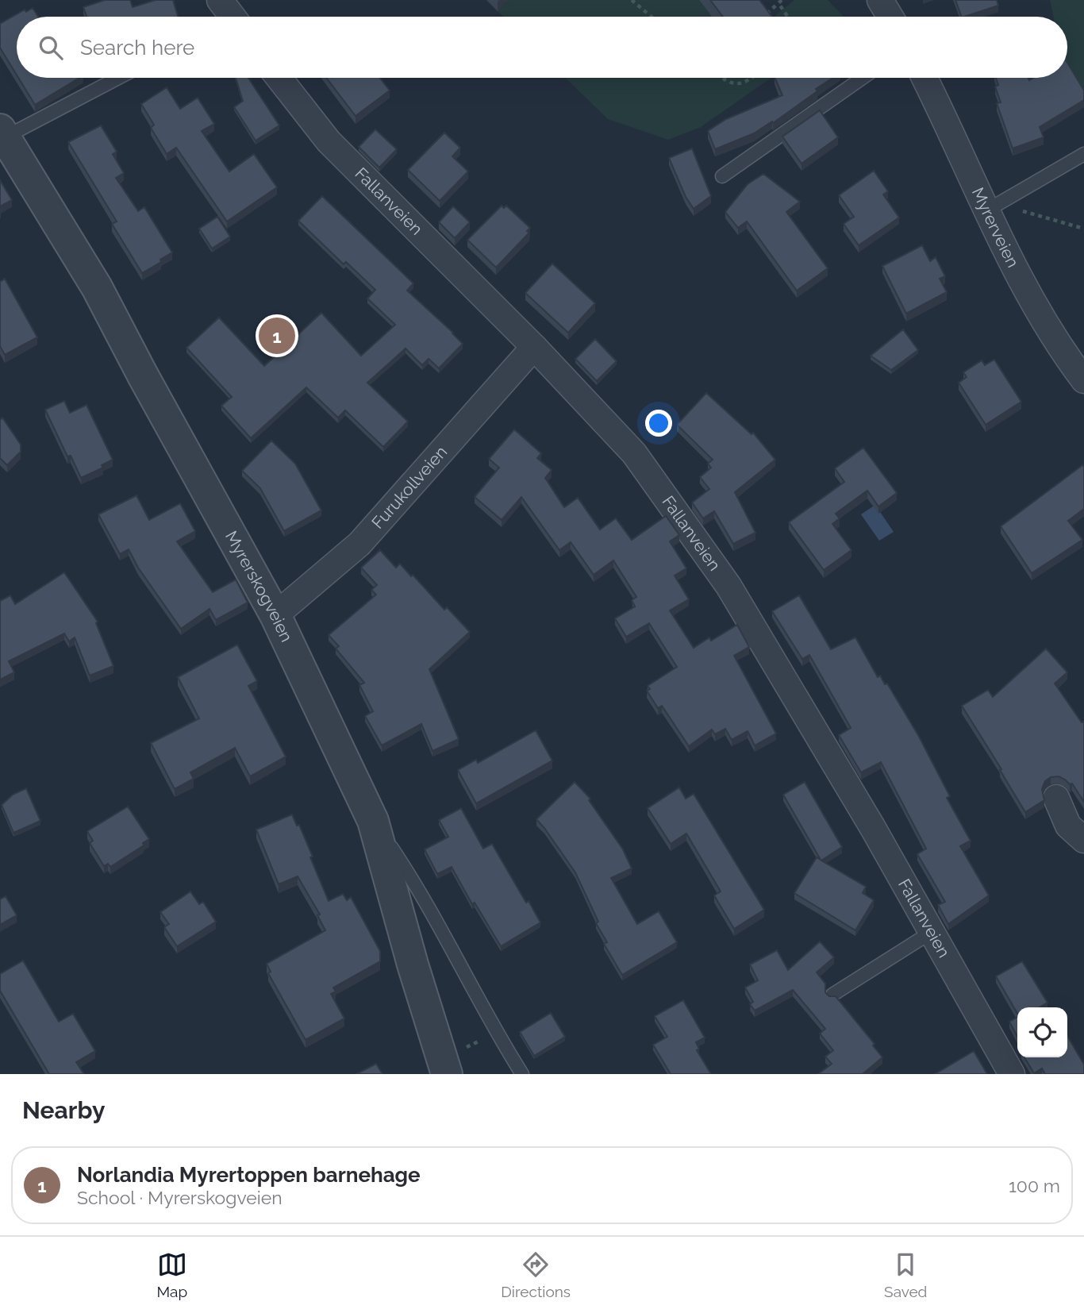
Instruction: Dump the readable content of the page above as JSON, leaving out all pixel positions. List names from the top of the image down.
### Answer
{
  "streets": {
    "street": [
      "Fallanveien",
      "Myrerveien",
      "Furukollveien",
      "Myrerskogveien"
    ]
  },
  "crossings": [
    ["Fallanveien", "Furukollveien"],
    ["Furukollveien", "Myrerskogveien"]
  ],
  "page": {
    "search": "Search here",
    "pins": "1",
    "heading": "Nearby",
    "list": [
      {
        "mark": "1",
        "name": "Norlandia Myrertoppen barnehage",
        "note": "School · Myrerskogveien",
        "value": "100 m"
      }
    ],
    "nav": ["Map", "Directions", "Saved"]
  }
}
